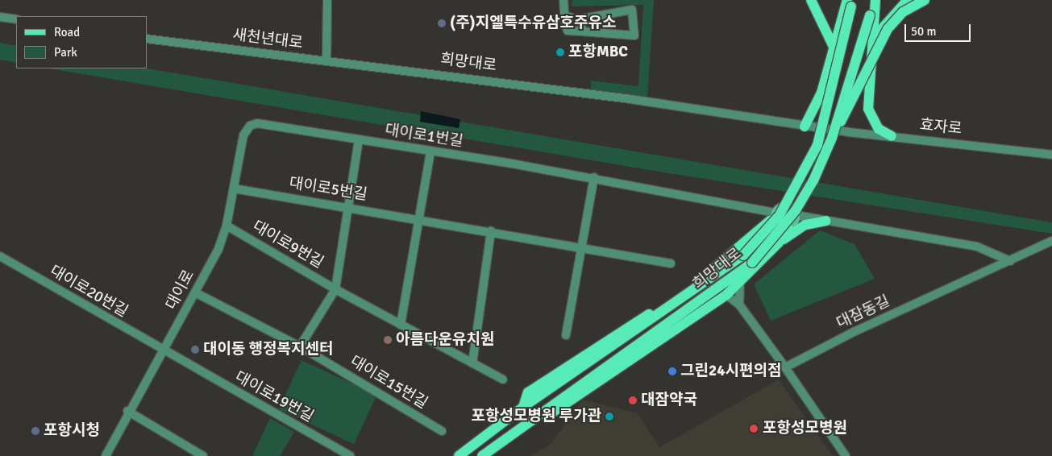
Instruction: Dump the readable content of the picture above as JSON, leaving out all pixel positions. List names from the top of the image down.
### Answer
{
  "streets": {
    "main road": ["희망대로"],
    "street": [
      "새천년대로",
      "효자로",
      "대이로1번길",
      "대이로5번길",
      "대이로9번길",
      "대이로",
      "대이로20번길",
      "대잠동길",
      "대이로15번길",
      "대이로19번길"
    ]
  },
  "crossings": [
    ["새천년대로", "희망대로"],
    ["희망대로", "효자로"],
    ["대이로1번길", "대이로9번길"],
    ["대이로1번길", "대이로"],
    ["대이로5번길", "대이로9번길"],
    ["대이로5번길", "대이로"],
    ["대이로9번길", "대이로"],
    ["대이로", "대이로20번길"],
    ["대이로", "대이로15번길"],
    ["대이로", "대이로19번길"],
    ["대이로20번길", "대이로19번길"]
  ],
  "places": [
    "(주)지엘특수유삼호주유소",
    "포항MBC",
    "아름다운유치원",
    "대이동 행정복지센터",
    "그린24시편의점",
    "대잠약국",
    "포항성모병원 루가관",
    "포항성모병원",
    "포항시청"
  ],
  "legend": ["Road", "Park"],
  "scale_bar": "50 m"
}
